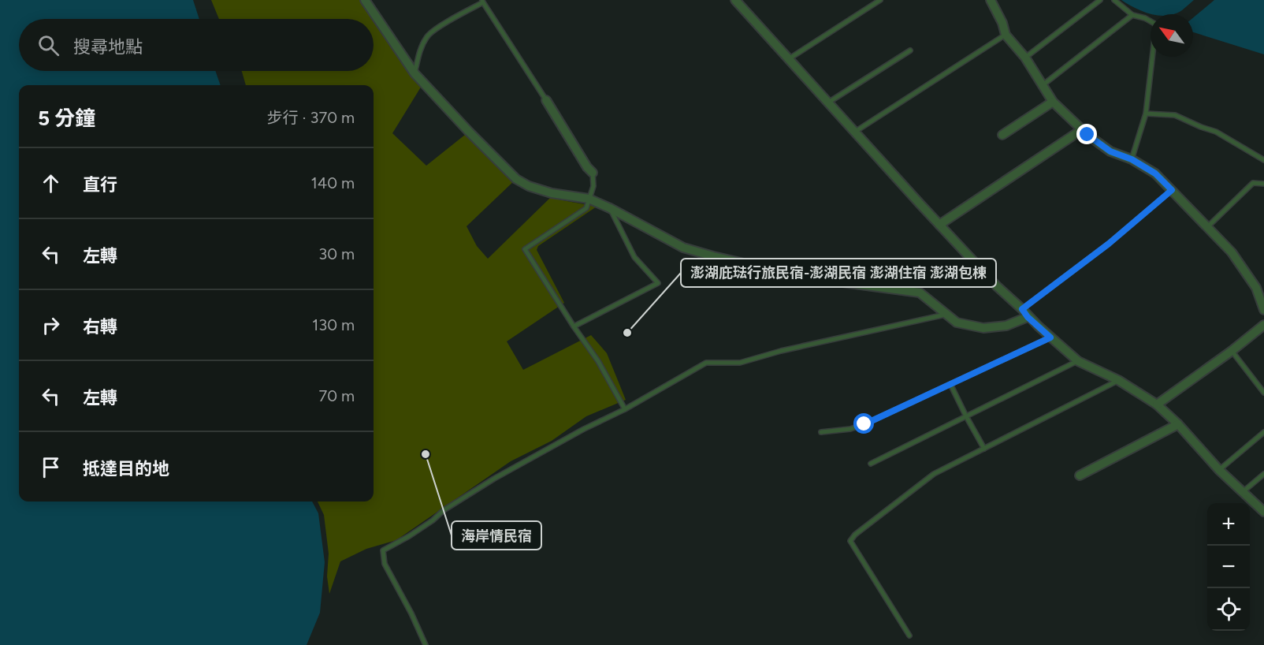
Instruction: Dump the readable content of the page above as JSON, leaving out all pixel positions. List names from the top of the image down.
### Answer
{
  "places": ["澎湖庇琺行旅民宿-澎湖民宿 澎湖住宿 澎湖包棟", "海岸情民宿"],
  "north": "top left",
  "page": {
    "search": "搜尋地點",
    "heading": ["5 分鐘", "步行 · 370 m"],
    "list": [
      ["直行", "140 m"],
      ["左轉", "30 m"],
      ["右轉", "130 m"],
      ["左轉", "70 m"],
      "抵達目的地"
    ],
    "map_buttons": ["+", "−"]
  }
}
